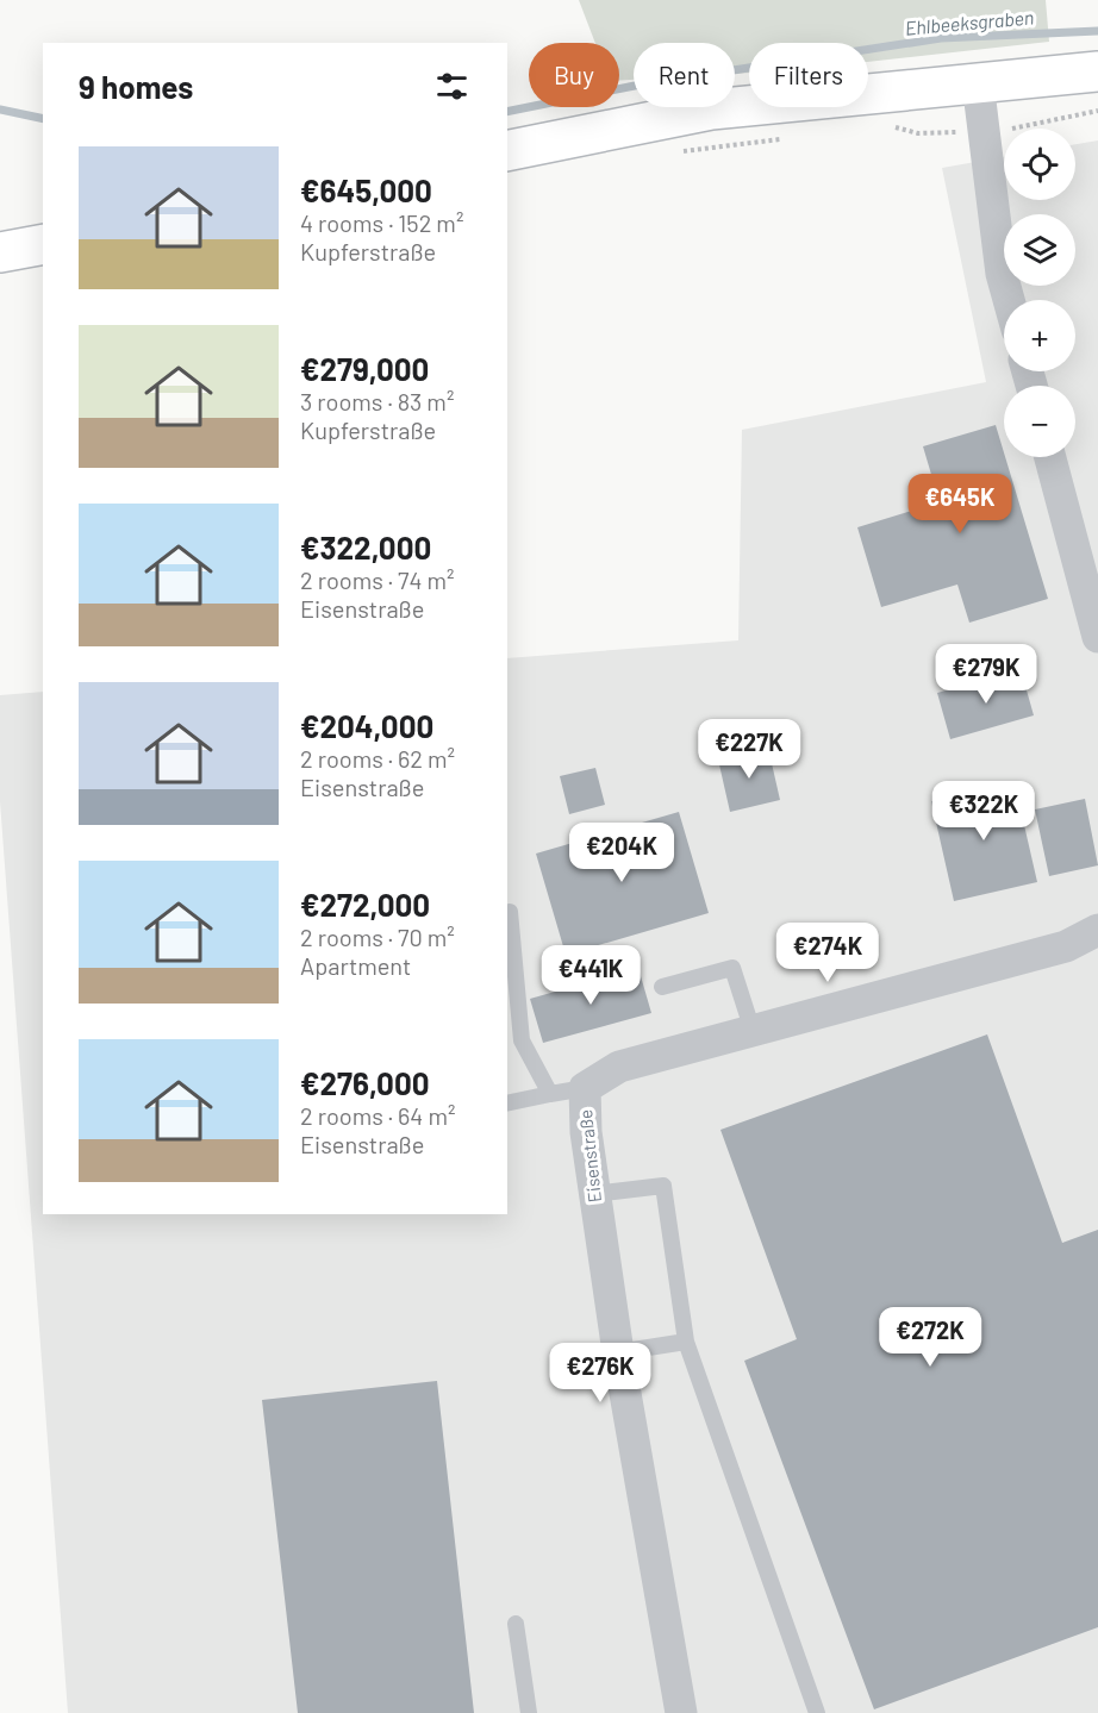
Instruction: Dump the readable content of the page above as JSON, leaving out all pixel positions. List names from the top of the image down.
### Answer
{
  "streets": {
    "street": ["Eisenstraße"]
  },
  "water": ["Ehlbeeksgraben"],
  "page": {
    "chip": ["Buy", "Rent", "Filters"],
    "heading": "9 homes",
    "map_buttons": ["+", "−"],
    "list": [
      {
        "name": "€645,000",
        "note": "4 rooms · 152 m² · Kupferstraße"
      },
      {
        "name": "€279,000",
        "note": "3 rooms · 83 m² · Kupferstraße"
      },
      {
        "name": "€322,000",
        "note": "2 rooms · 74 m² · Eisenstraße"
      },
      {
        "name": "€204,000",
        "note": "2 rooms · 62 m² · Eisenstraße"
      },
      {
        "name": "€272,000",
        "note": "2 rooms · 70 m² · Apartment"
      },
      {
        "name": "€276,000",
        "note": "2 rooms · 64 m² · Eisenstraße"
      }
    ],
    "price": [
      "€645K",
      "€279K",
      "€227K",
      "€322K",
      "€204K",
      "€274K",
      "€441K",
      "€272K",
      "€276K"
    ]
  }
}
